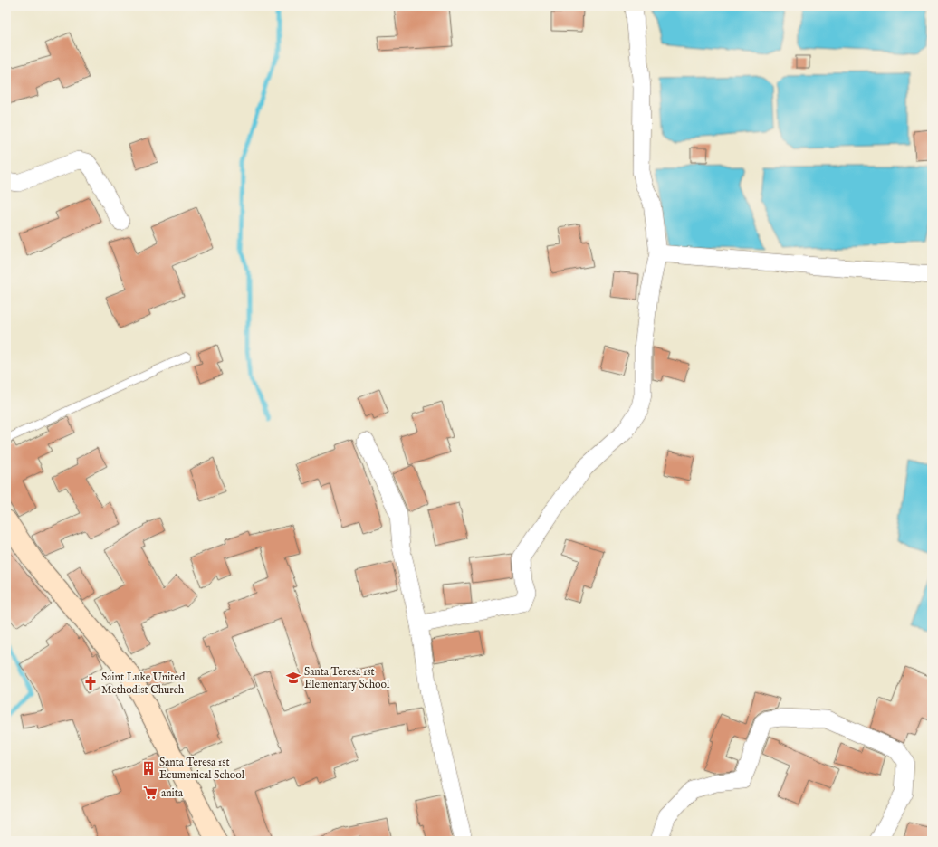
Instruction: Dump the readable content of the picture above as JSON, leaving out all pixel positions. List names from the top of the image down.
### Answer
{
  "places": {
    "school or university": ["Santa Teresa 1st Elementary School"],
    "church": ["Saint Luke United Methodist Church"],
    "building": ["Santa Teresa 1st Ecumenical School"],
    "supermarket": ["anita"]
  }
}
